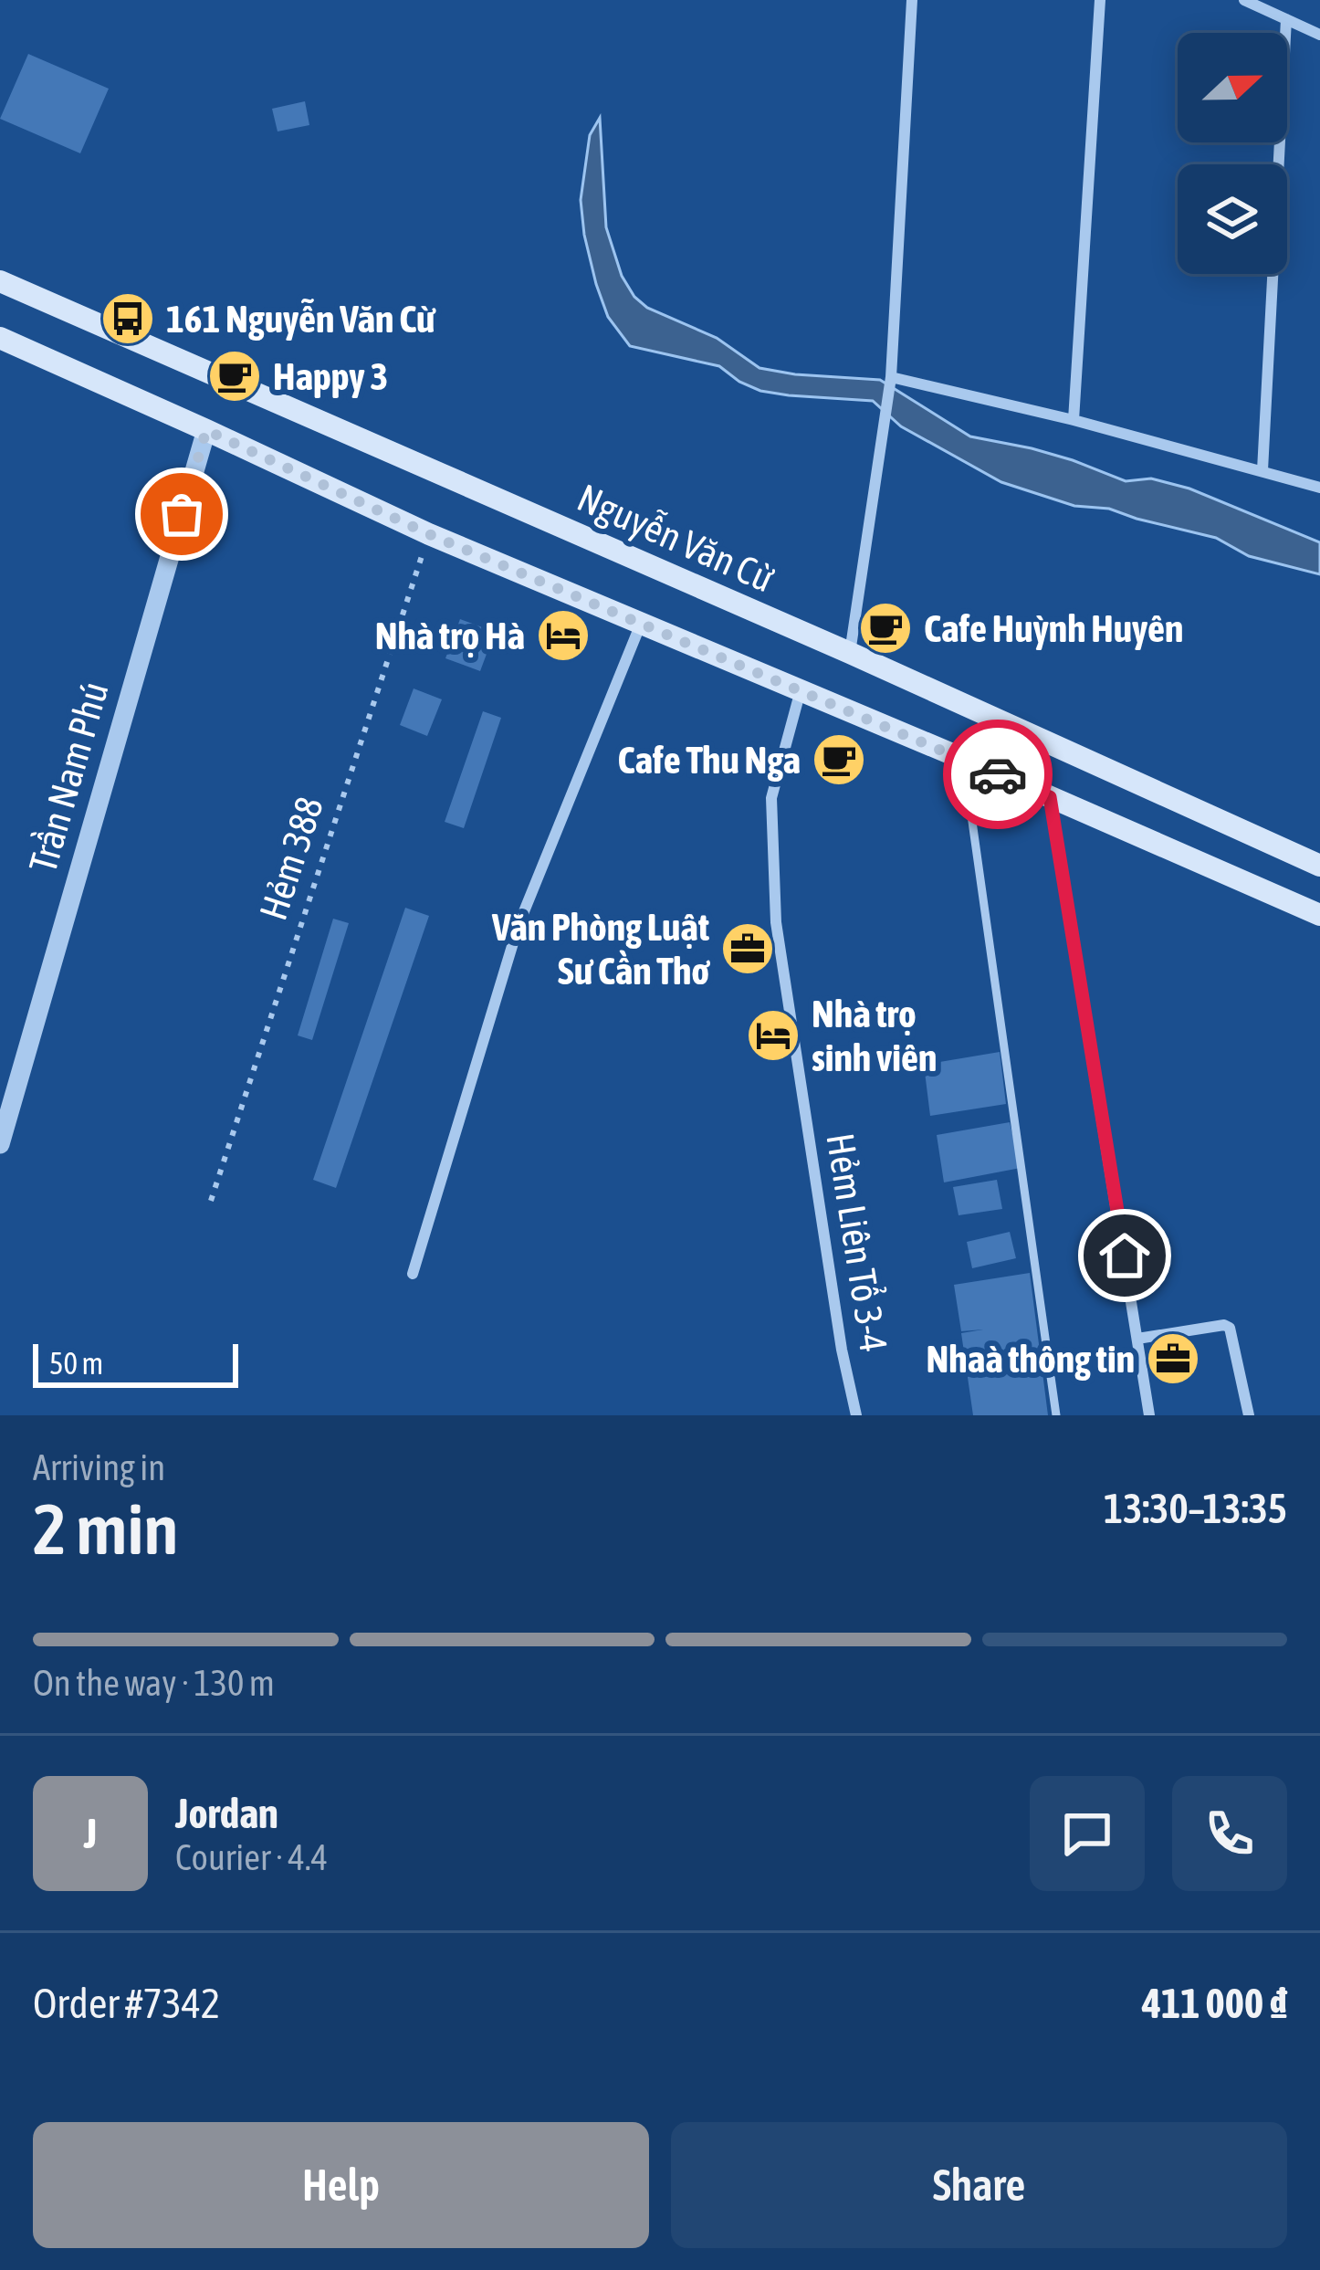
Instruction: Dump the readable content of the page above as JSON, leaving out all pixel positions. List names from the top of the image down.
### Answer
{
  "streets": {
    "main road": ["Nguyễn Văn Cừ"],
    "street": ["Trần Nam Phú", "Hẻm Liên Tổ 3-4"],
    "path": ["Hẻm 388"]
  },
  "places": {
    "bus stop": ["161 Nguyễn Văn Cừ"],
    "cafe": ["Happy 3", "Cafe Huỳnh Huyên", "Cafe Thu Nga"],
    "hotel": ["Nhà trọ Hà", "Nhà trọ sinh viên"],
    "office": ["Văn Phòng Luật Sư Cần Thơ", "Nhaà thông tin"]
  },
  "scale_bar": "50 m",
  "north": "right",
  "page": {
    "scale": "50 m",
    "heading": ["2 min", "Arriving in", "13:30–13:35"],
    "panel": [
      "Jordan",
      "Courier · 4.4",
      "Order #7342",
      "411 000 ₫"
    ],
    "bar": "On the way · 130 m",
    "round": "J",
    "buttons": ["Help", "Share"]
  }
}
